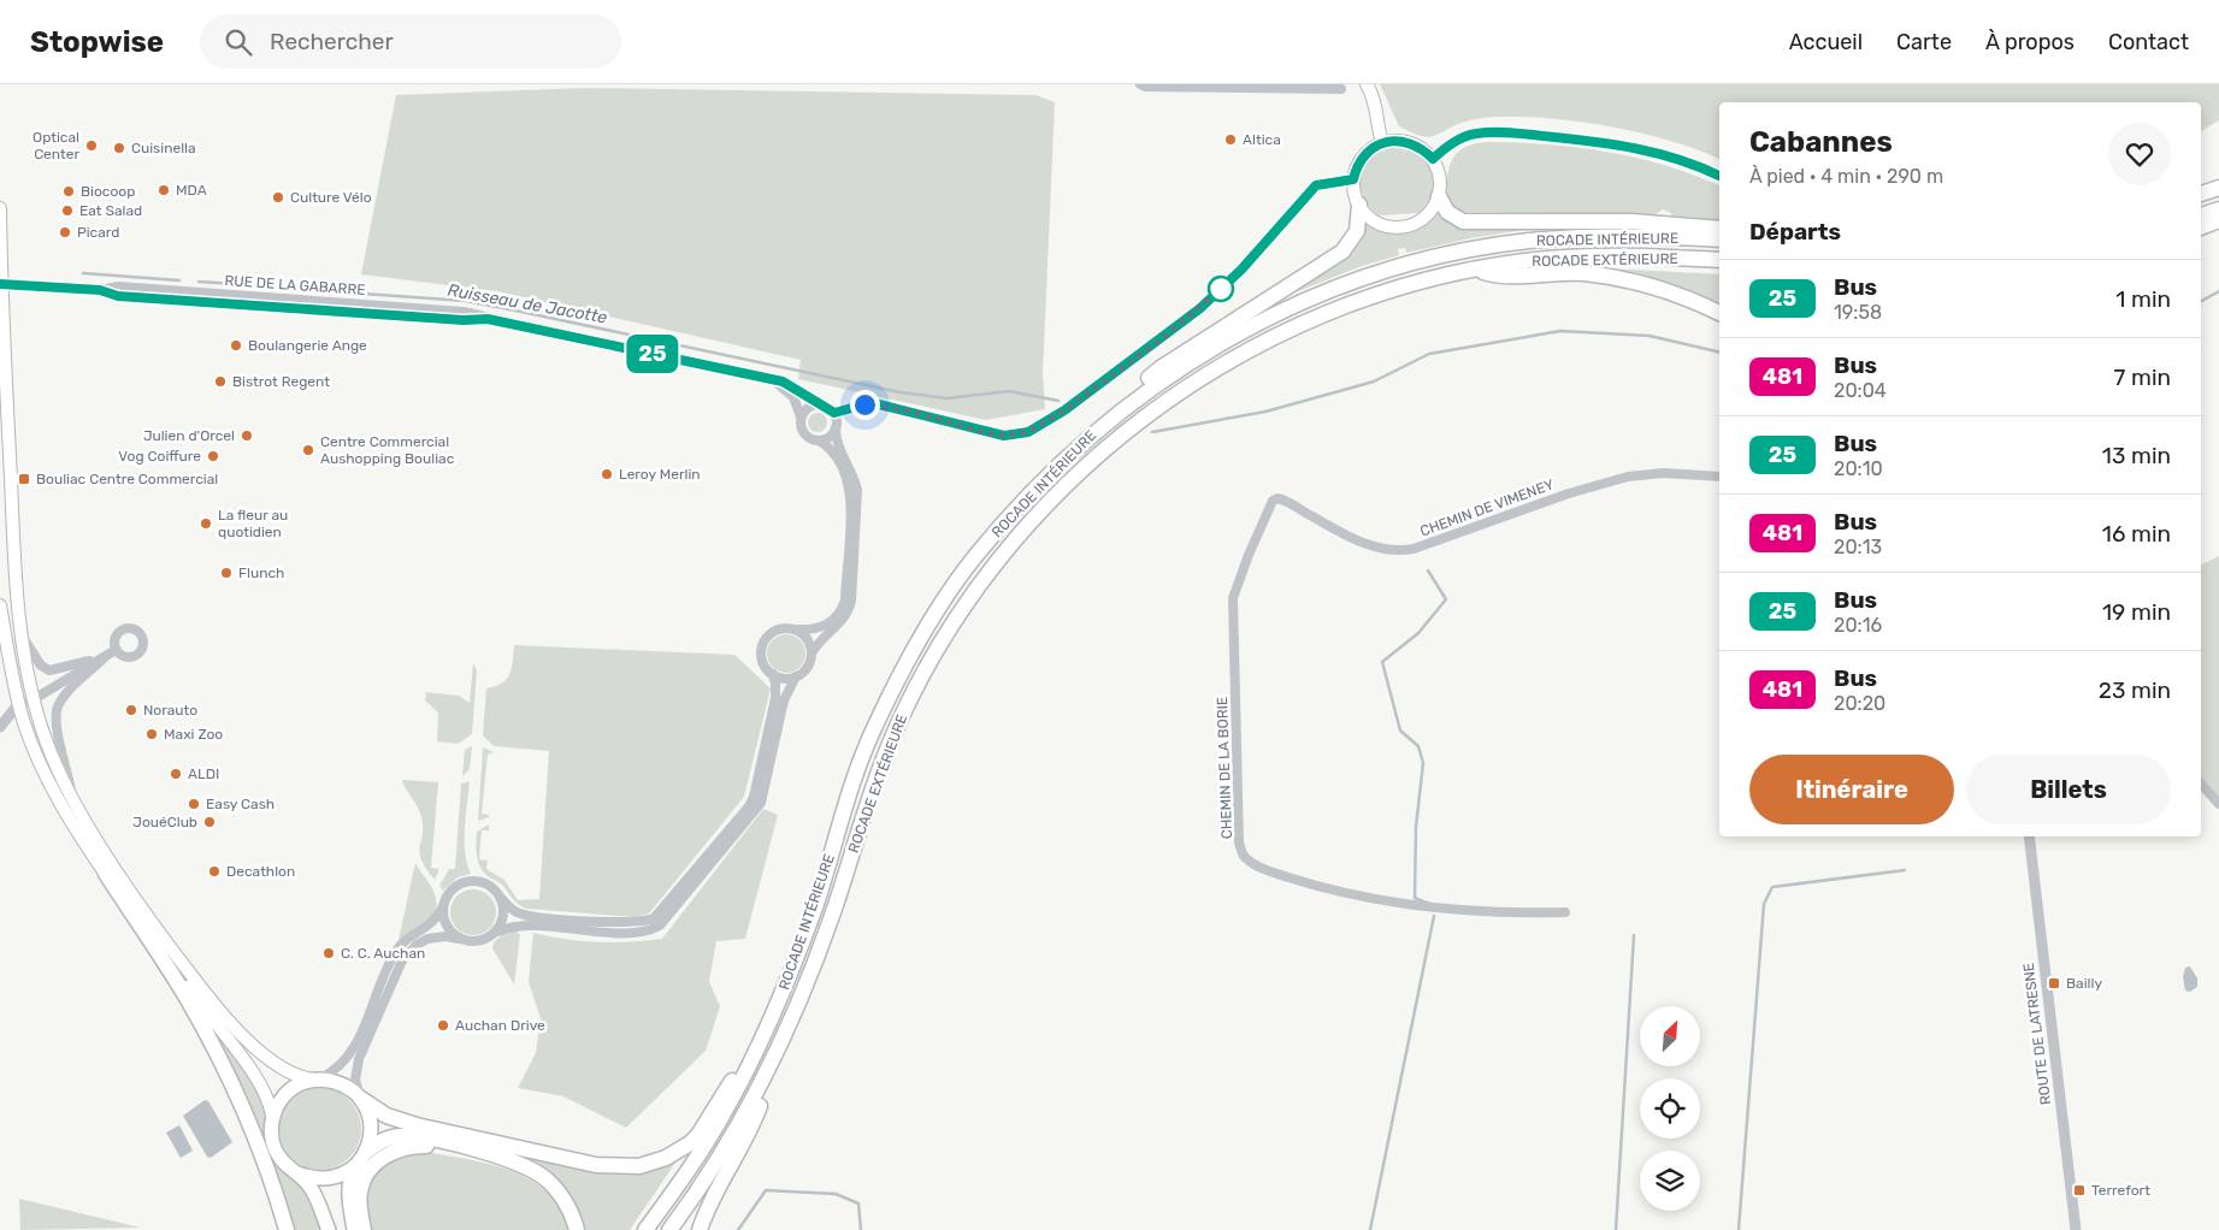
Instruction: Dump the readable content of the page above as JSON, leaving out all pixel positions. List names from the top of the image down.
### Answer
{
  "streets": {
    "highway": ["ROCADE INTÉRIEURE", "ROCADE EXTÉRIEURE"],
    "street": [
      "RUE DE LA GABARRE",
      "CHEMIN DE VIMENEY",
      "CHEMIN DE LA BORIE",
      "ROUTE DE LATRESNE"
    ]
  },
  "crossings": [
    ["CHEMIN DE VIMENEY", "CHEMIN DE LA BORIE"]
  ],
  "water": ["Ruisseau de Jacotte"],
  "places": {
    "other": [
      "Altica",
      "Optical Center",
      "Cuisinella",
      "MDA",
      "Biocoop",
      "Culture Vélo",
      "Eat Salad",
      "Picard",
      "Boulangerie Ange",
      "Bistrot Regent",
      "Julien d'Orcel",
      "Centre Commercial Aushopping Bouliac",
      "Vog Coiffure",
      "Leroy Merlin",
      "La fleur au quotidien",
      "Flunch",
      "Norauto",
      "Maxi Zoo",
      "ALDI",
      "Easy Cash",
      "JouéClub",
      "Decathlon",
      "C. C. Auchan",
      "Auchan Drive"
    ],
    "transit": ["Bouliac Centre Commercial", "Bailly", "Terrefort"]
  },
  "lines": ["bus line 25"],
  "north": "top right",
  "page": {
    "header": "Stopwise",
    "search": "Rechercher",
    "nav": [
      "Accueil",
      "Carte",
      "À propos",
      "Contact"
    ],
    "on_map": "25",
    "heading": [
      ["Cabannes", "À pied · 4 min · 290 m"],
      "Départs"
    ],
    "list": [
      {
        "mark": "25",
        "name": "Bus",
        "note": "19:58",
        "value": "1 min"
      },
      {
        "mark": "481",
        "name": "Bus",
        "note": "20:04",
        "value": "7 min"
      },
      {
        "mark": "25",
        "name": "Bus",
        "note": "20:10",
        "value": "13 min"
      },
      {
        "mark": "481",
        "name": "Bus",
        "note": "20:13",
        "value": "16 min"
      },
      {
        "mark": "25",
        "name": "Bus",
        "note": "20:16",
        "value": "19 min"
      },
      {
        "mark": "481",
        "name": "Bus",
        "note": "20:20",
        "value": "23 min"
      }
    ],
    "buttons": ["Itinéraire", "Billets"]
  }
}
